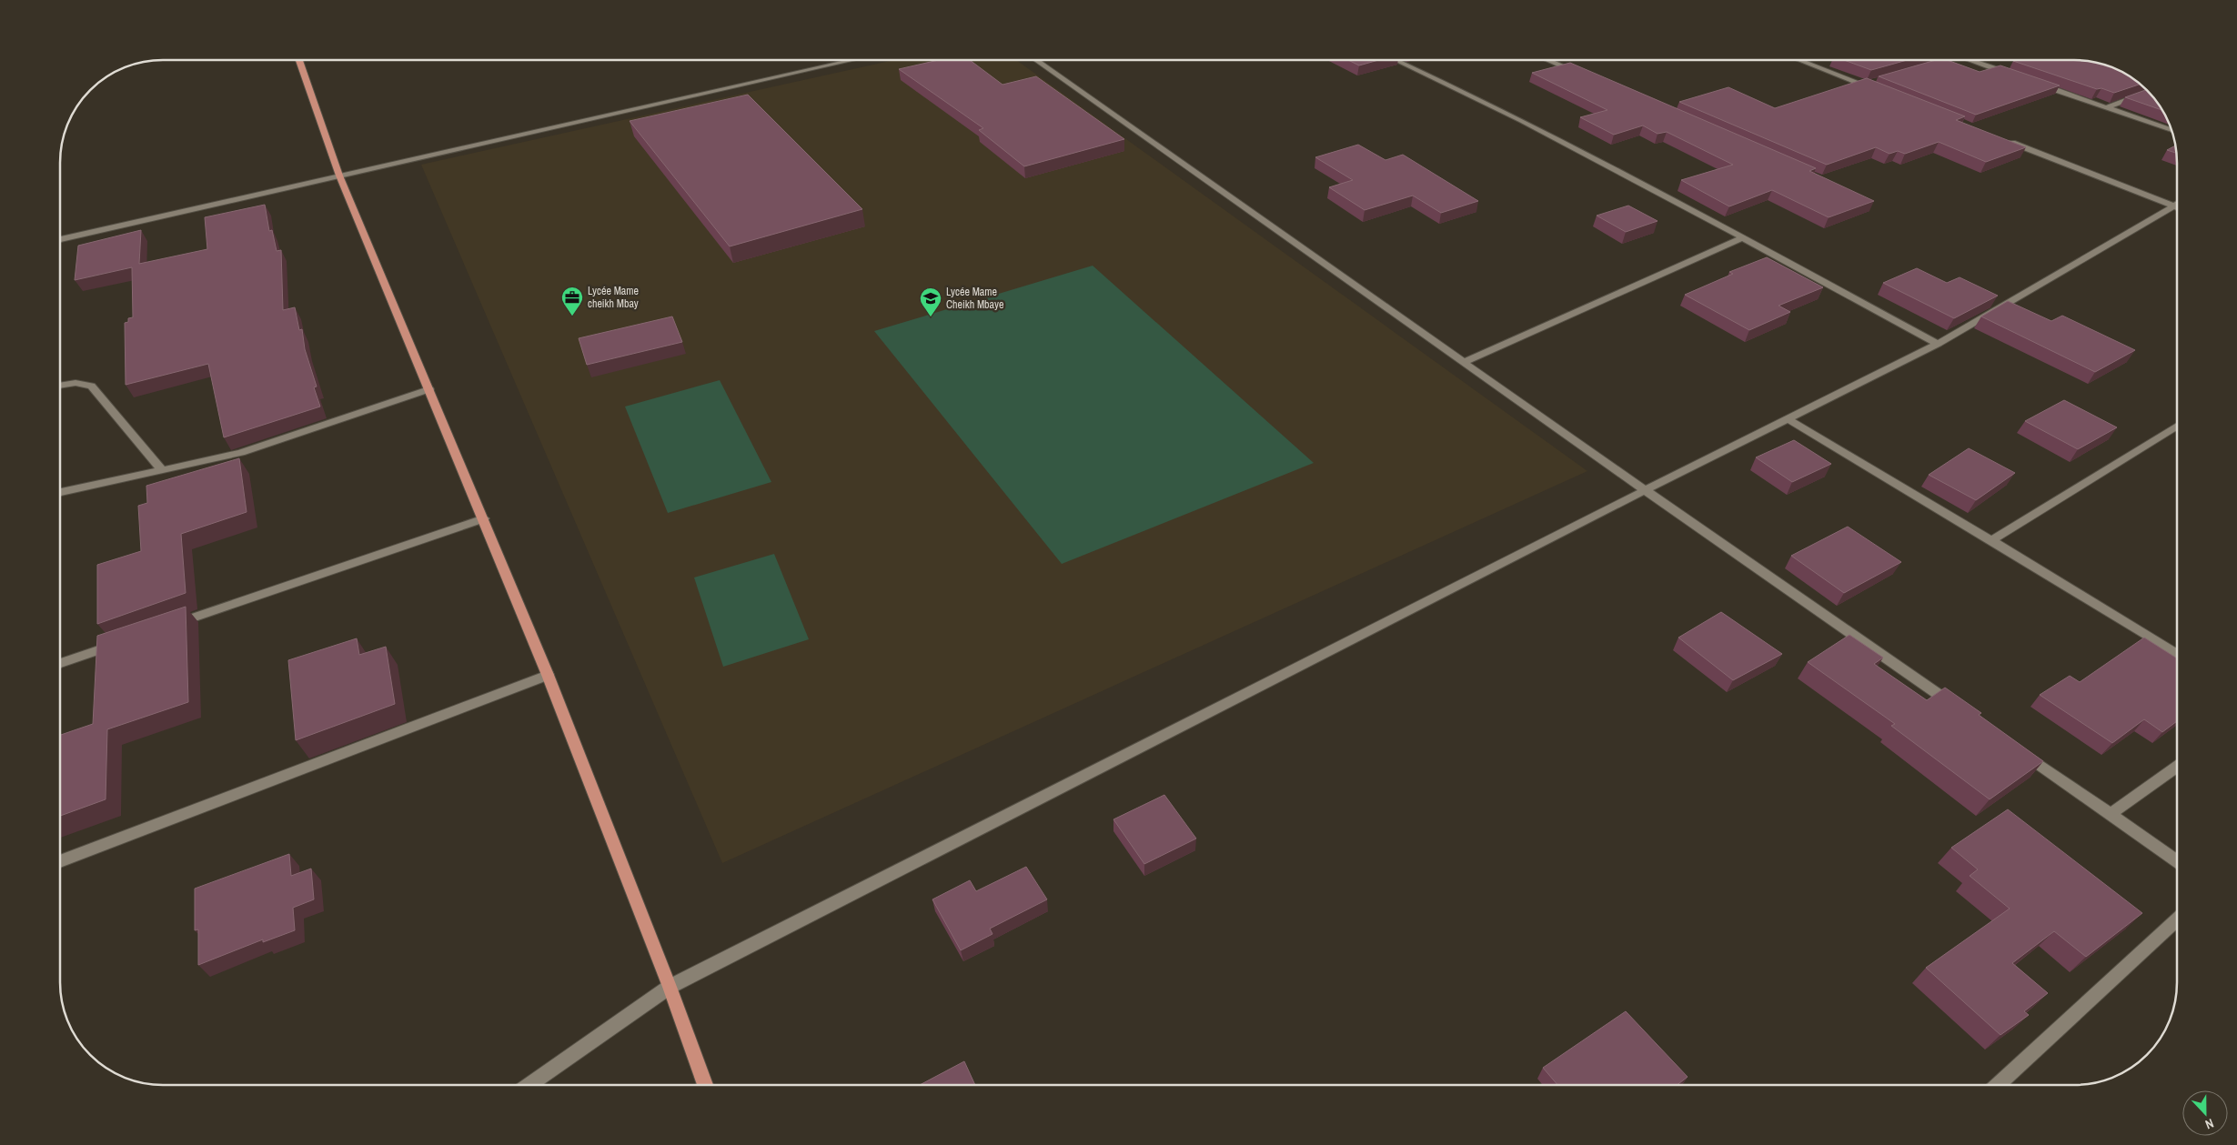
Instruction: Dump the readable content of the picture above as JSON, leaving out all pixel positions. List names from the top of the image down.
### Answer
{
  "places": {
    "office": ["Lycée Mame cheikh Mbay"],
    "school or university": ["Lycée Mame Cheikh Mbaye"]
  },
  "north": "bottom"
}
